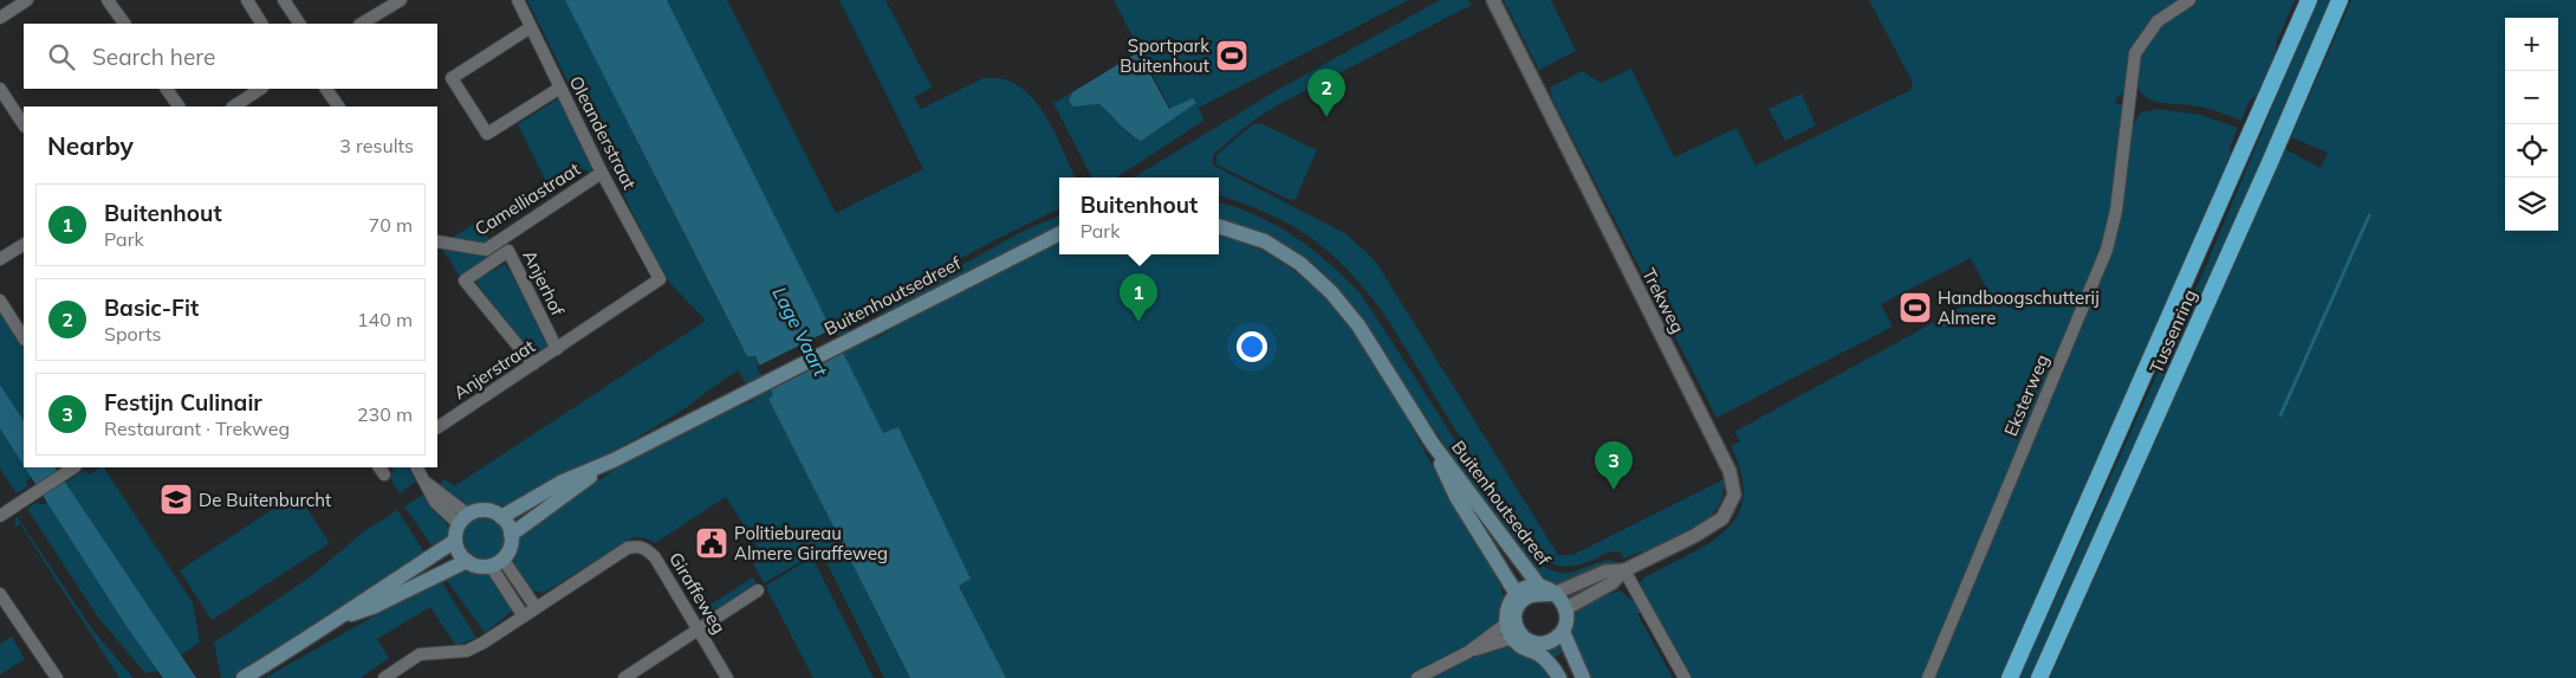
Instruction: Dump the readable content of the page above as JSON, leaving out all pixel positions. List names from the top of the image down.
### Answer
{
  "streets": {
    "highway": ["Tussenring"],
    "main road": ["Buitenhoutsedreef"],
    "street": [
      "Oleanderstraat",
      "Camelliastraat",
      "Anjerhof",
      "Trekweg",
      "Anjerstraat",
      "Eksterweg",
      "Giraffeweg"
    ]
  },
  "crossings": [
    ["Oleanderstraat", "Camelliastraat"],
    ["Oleanderstraat", "Anjerstraat"],
    ["Anjerhof", "Anjerstraat"],
    ["Buitenhoutsedreef", "Trekweg"]
  ],
  "water": ["Lage Vaart"],
  "places": {
    "sports": ["Sportpark Buitenhout", "Handboogschutterij Almere"],
    "school or university": ["De Buitenburcht"],
    "public building": ["Politiebureau Almere Giraffeweg"]
  },
  "page": {
    "map_buttons": ["+", "−"],
    "search": "Search here",
    "pins": ["2", "1", "3"],
    "heading": ["Nearby", "3 results"],
    "popup": ["Buitenhout", "Park"],
    "list": [
      {
        "mark": "1",
        "name": "Buitenhout",
        "note": "Park",
        "value": "70 m"
      },
      {
        "mark": "2",
        "name": "Basic-Fit",
        "note": "Sports",
        "value": "140 m"
      },
      {
        "mark": "3",
        "name": "Festijn Culinair",
        "note": "Restaurant · Trekweg",
        "value": "230 m"
      }
    ]
  }
}
